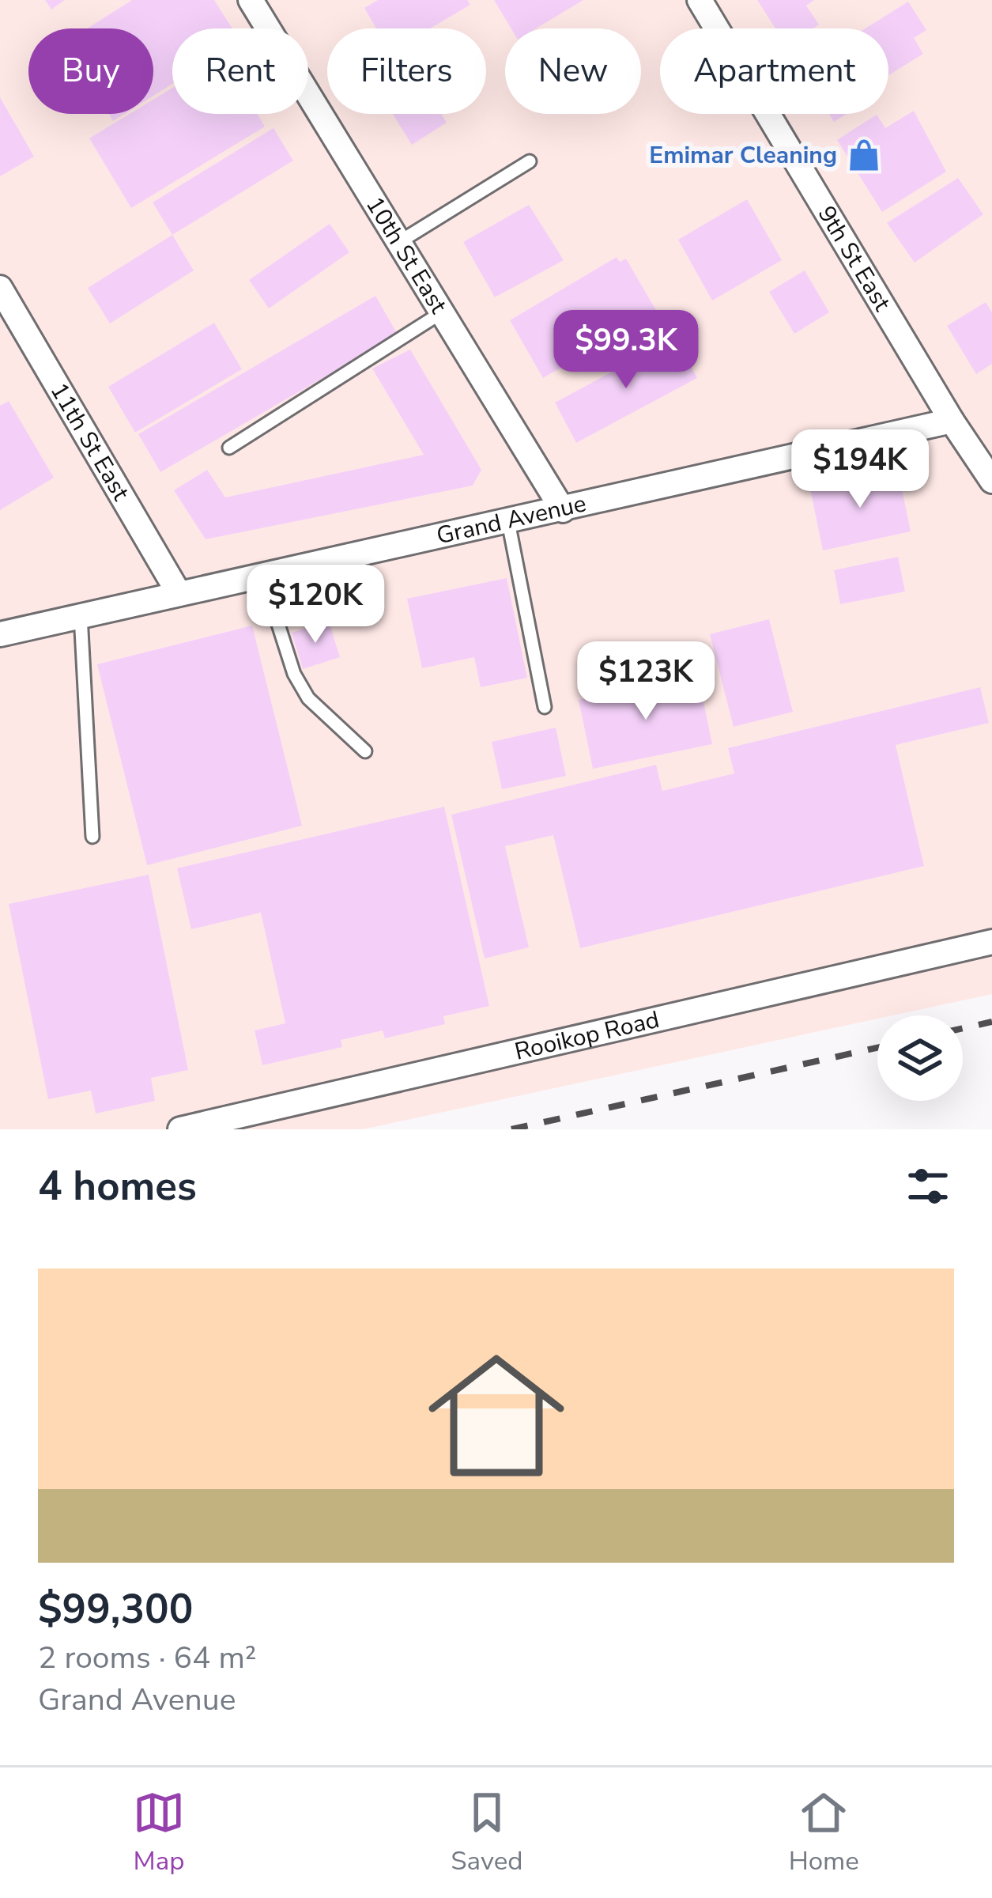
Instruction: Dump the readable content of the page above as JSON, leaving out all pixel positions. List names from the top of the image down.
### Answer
{
  "streets": {
    "street": [
      "10th St East",
      "9th St East",
      "11th St East",
      "Grand Avenue",
      "Rooikop Road"
    ]
  },
  "crossings": [
    ["10th St East", "Grand Avenue"],
    ["9th St East", "Grand Avenue"],
    ["11th St East", "Grand Avenue"]
  ],
  "places": {
    "shop": ["Emimar Cleaning"]
  },
  "page": {
    "chip": [
      "Buy",
      "Rent",
      "Filters",
      "New",
      "Apartment"
    ],
    "price": [
      "$99.3K",
      "$194K",
      "$120K",
      "$123K"
    ],
    "heading": "4 homes",
    "list": [
      {
        "name": "$99,300",
        "note": "2 rooms · 64 m² · Grand Avenue"
      }
    ],
    "tabs": ["Map", "Saved", "Home"]
  }
}
